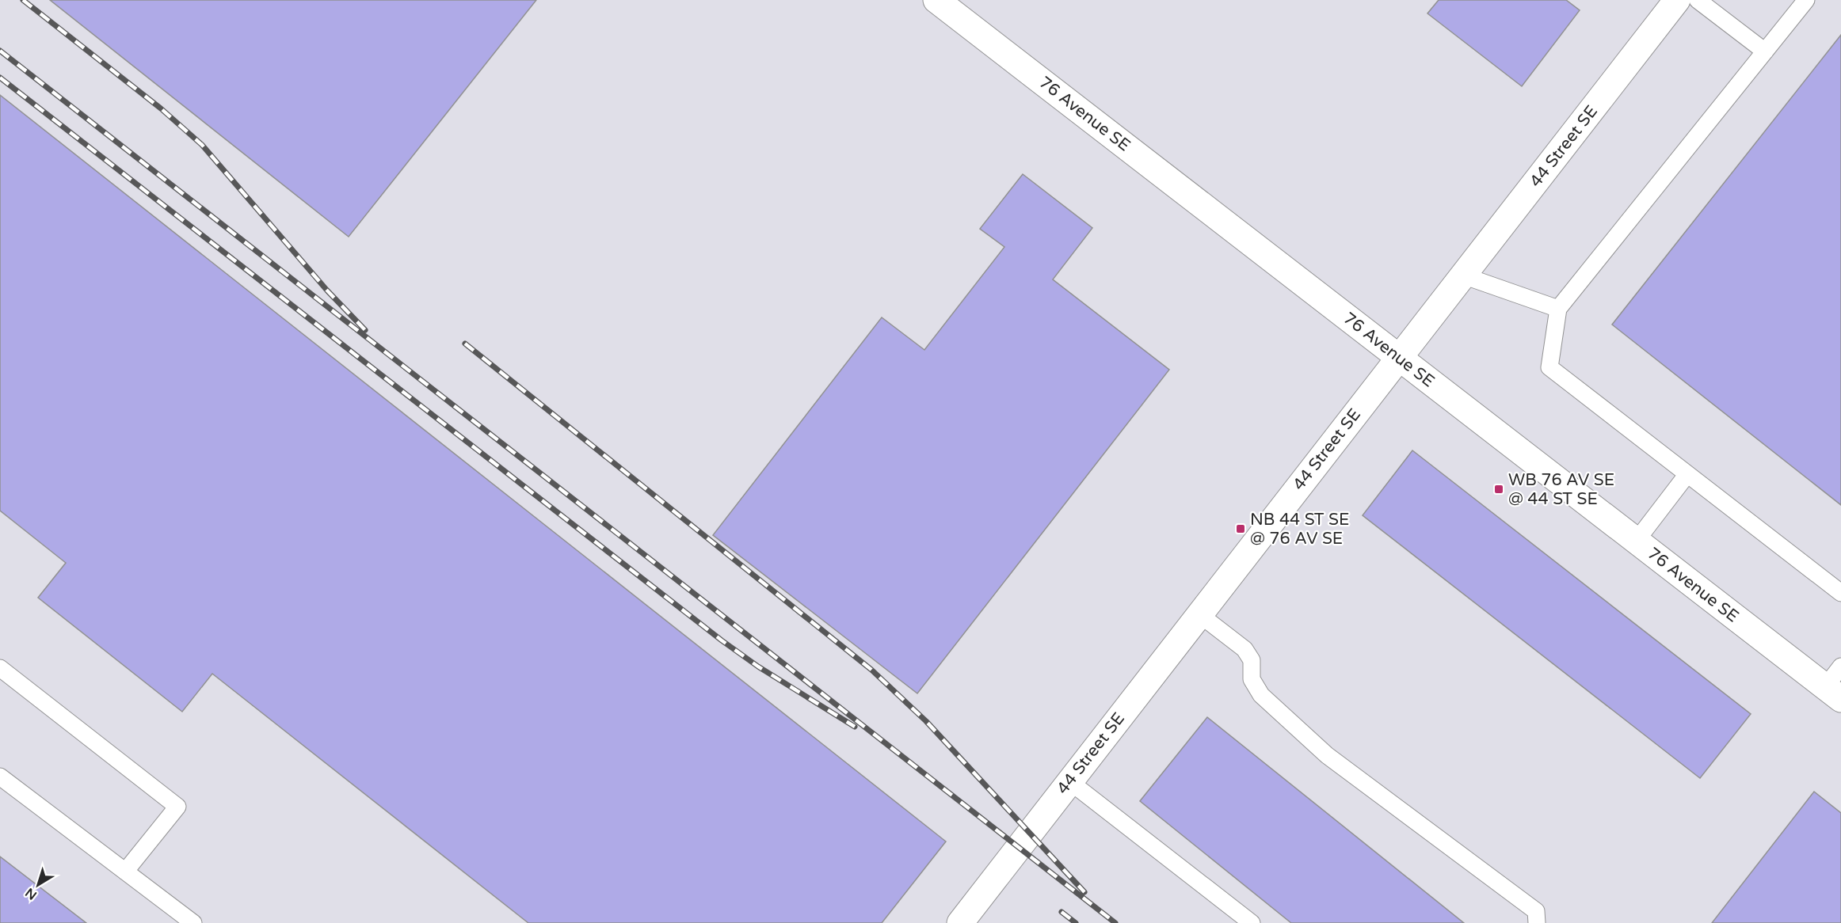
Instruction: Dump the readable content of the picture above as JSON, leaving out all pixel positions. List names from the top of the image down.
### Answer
{
  "streets": {
    "street": ["76 Avenue SE", "44 Street SE"]
  },
  "crossings": [
    ["76 Avenue SE", "44 Street SE"]
  ],
  "places": {
    "transit": ["WB 76 AV SE @ 44 ST SE", "NB 44 ST SE @ 76 AV SE"]
  },
  "north": "bottom left"
}
